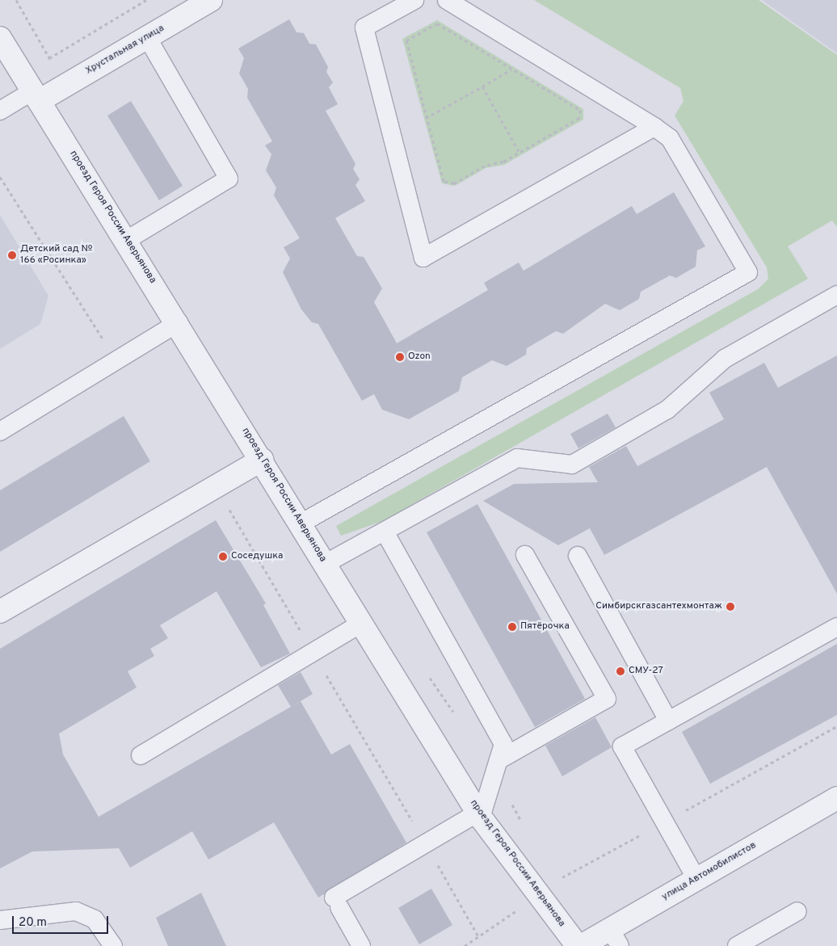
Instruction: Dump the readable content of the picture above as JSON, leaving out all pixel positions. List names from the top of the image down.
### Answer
{
  "streets": {
    "street": ["Хрустальная улица", "проезд Героя России Аверьянова", "улица Автомобилистов"]
  },
  "crossings": [
    ["Хрустальная улица", "проезд Героя России Аверьянова"]
  ],
  "places": [
    "Детский сад № 166 «Росинка»",
    "Ozon",
    "Соседушка",
    "Симбирскгазсантехмонтаж",
    "Пятёрочка",
    "СМУ-27"
  ],
  "scale_bar": "20 m"
}
